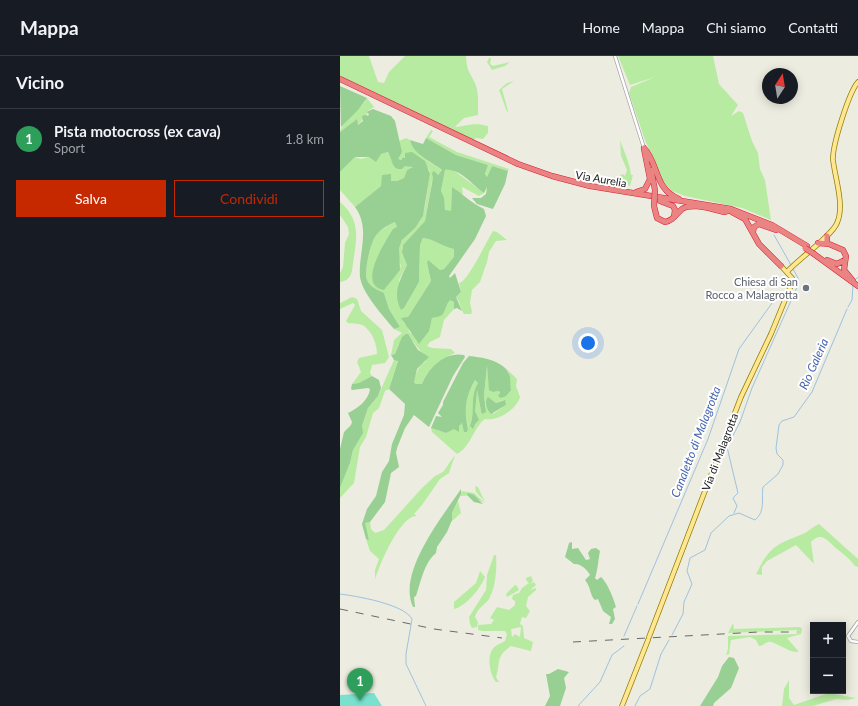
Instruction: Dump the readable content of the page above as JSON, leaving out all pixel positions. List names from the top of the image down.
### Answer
{
  "streets": {
    "highway": ["Via Aurelia"],
    "main road": ["Via di Malagrotta"]
  },
  "water": ["Rio Galeria", "Canaletto di Malagrotta"],
  "places": ["Chiesa di San Rocco a Malagrotta"],
  "north": "top",
  "page": {
    "header": "Mappa",
    "nav": [
      "Home",
      "Mappa",
      "Chi siamo",
      "Contatti"
    ],
    "heading": "Vicino",
    "list": [
      {
        "mark": "1",
        "name": "Pista motocross (ex cava)",
        "note": "Sport",
        "value": "1.8 km"
      }
    ],
    "buttons": ["Salva", "Condividi"],
    "map_buttons": ["+", "−"],
    "pins": "1"
  }
}
